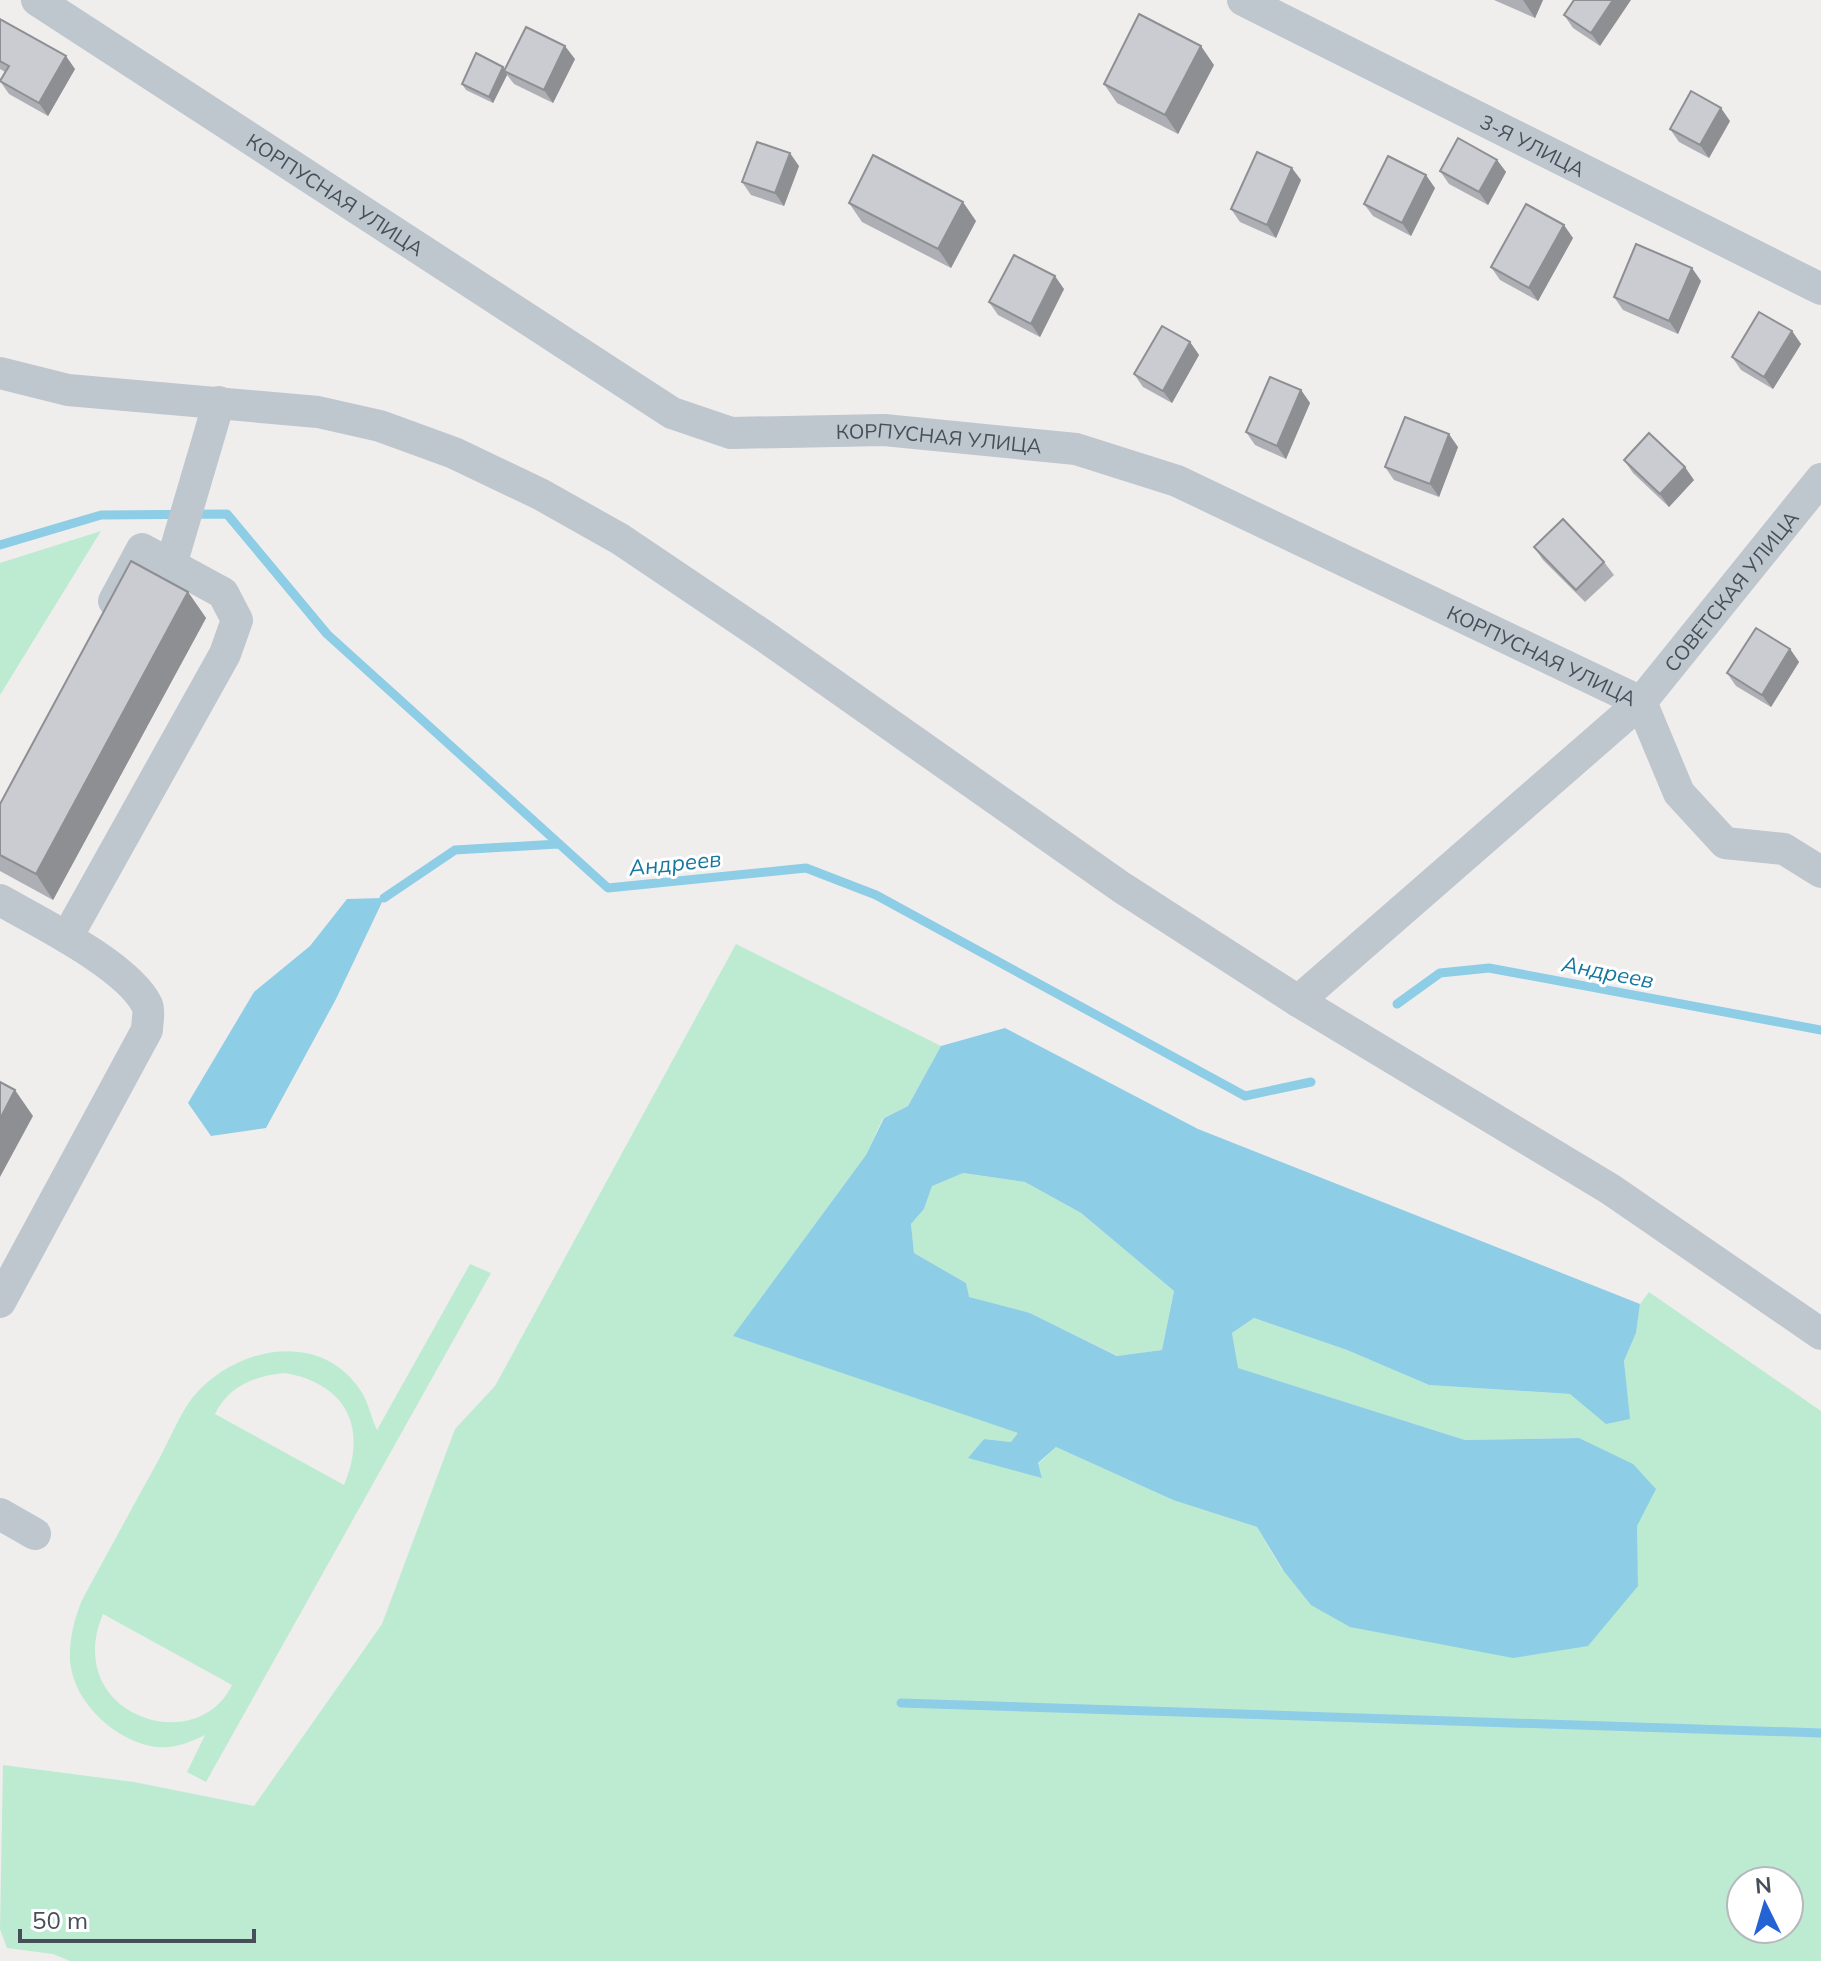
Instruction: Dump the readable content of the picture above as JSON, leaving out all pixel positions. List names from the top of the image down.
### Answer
{
  "streets": {
    "street": ["3-Я УЛИЦА", "КОРПУСНАЯ УЛИЦА", "СОВЕТСКАЯ УЛИЦА"]
  },
  "crossings": [
    ["КОРПУСНАЯ УЛИЦА", "СОВЕТСКАЯ УЛИЦА"]
  ],
  "water": ["Андреев"],
  "scale_bar": "50 m",
  "north": "top"
}
